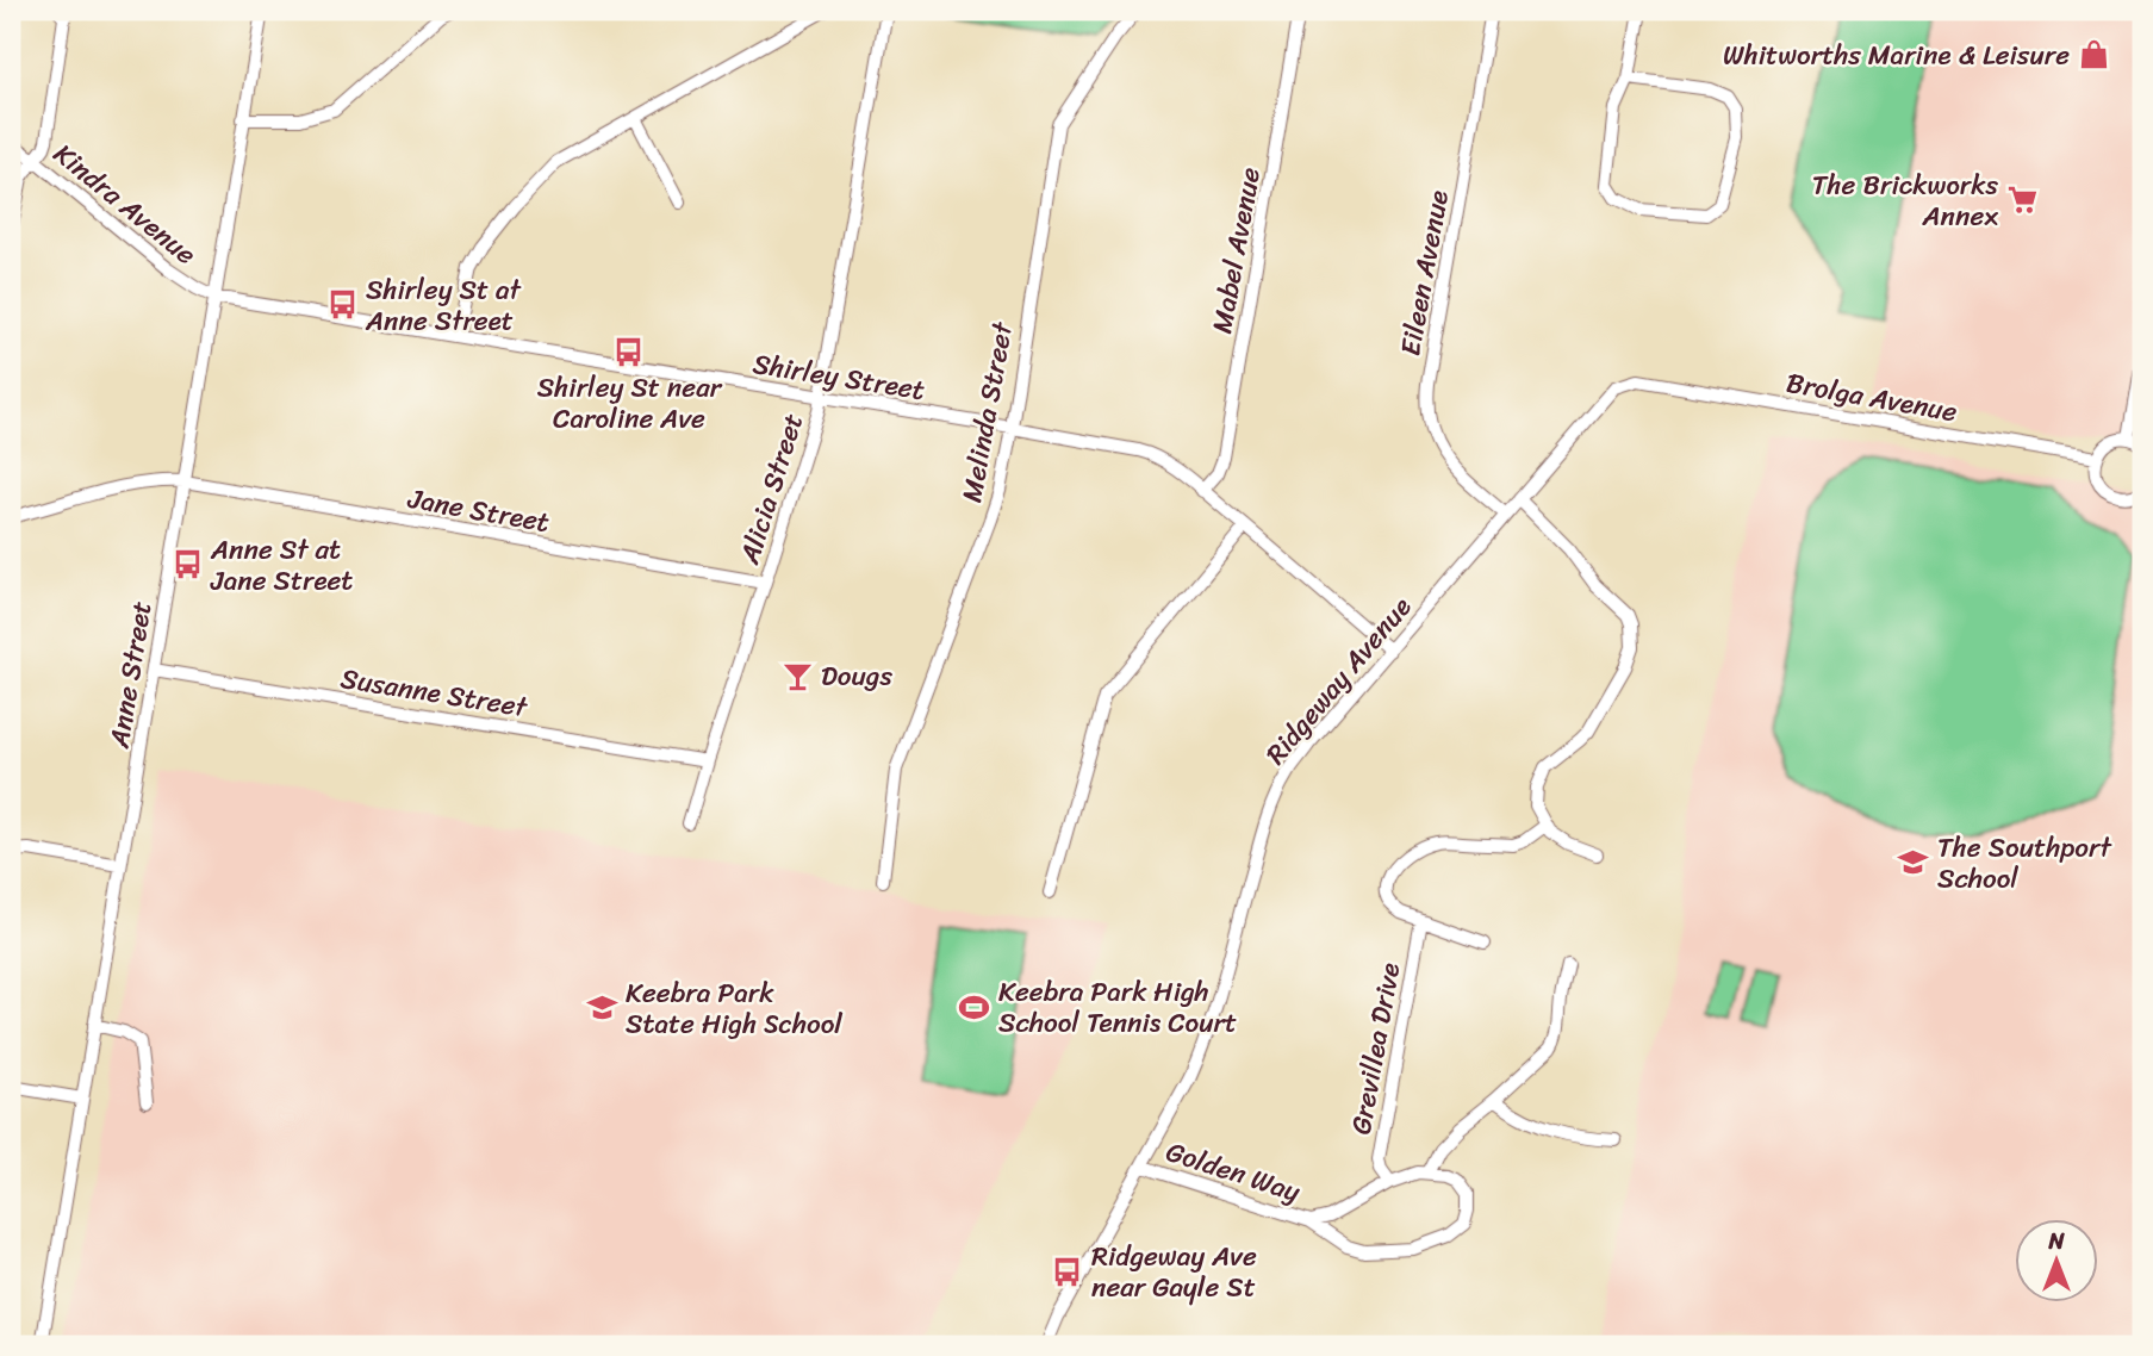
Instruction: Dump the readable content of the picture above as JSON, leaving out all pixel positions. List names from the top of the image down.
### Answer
{
  "streets": {
    "street": [
      "Kindra Avenue",
      "Mabel Avenue",
      "Eileen Avenue",
      "Shirley Street",
      "Brolga Avenue",
      "Melinda Street",
      "Alicia Street",
      "Jane Street",
      "Anne Street",
      "Ridgeway Avenue",
      "Susanne Street",
      "Grevillea Drive",
      "Golden Way"
    ]
  },
  "crossings": [
    ["Kindra Avenue", "Shirley Street"],
    ["Kindra Avenue", "Anne Street"],
    ["Mabel Avenue", "Shirley Street"],
    ["Eileen Avenue", "Ridgeway Avenue"],
    ["Shirley Street", "Melinda Street"],
    ["Shirley Street", "Alicia Street"],
    ["Shirley Street", "Anne Street"],
    ["Shirley Street", "Ridgeway Avenue"],
    ["Brolga Avenue", "Ridgeway Avenue"],
    ["Alicia Street", "Jane Street"],
    ["Alicia Street", "Susanne Street"],
    ["Jane Street", "Anne Street"],
    ["Anne Street", "Susanne Street"],
    ["Ridgeway Avenue", "Golden Way"],
    ["Grevillea Drive", "Golden Way"]
  ],
  "places": {
    "shop": ["Whitworths Marine & Leisure"],
    "supermarket": ["The Brickworks Annex"],
    "bus stop": [
      "Shirley St at Anne Street",
      "Shirley St near Caroline Ave",
      "Anne St at Jane Street",
      "Ridgeway Ave near Gayle St"
    ],
    "bar": ["Dougs"],
    "school or university": ["The Southport School", "Keebra Park State High School"],
    "sports": ["Keebra Park High School Tennis Court"]
  },
  "north": "top"
}
